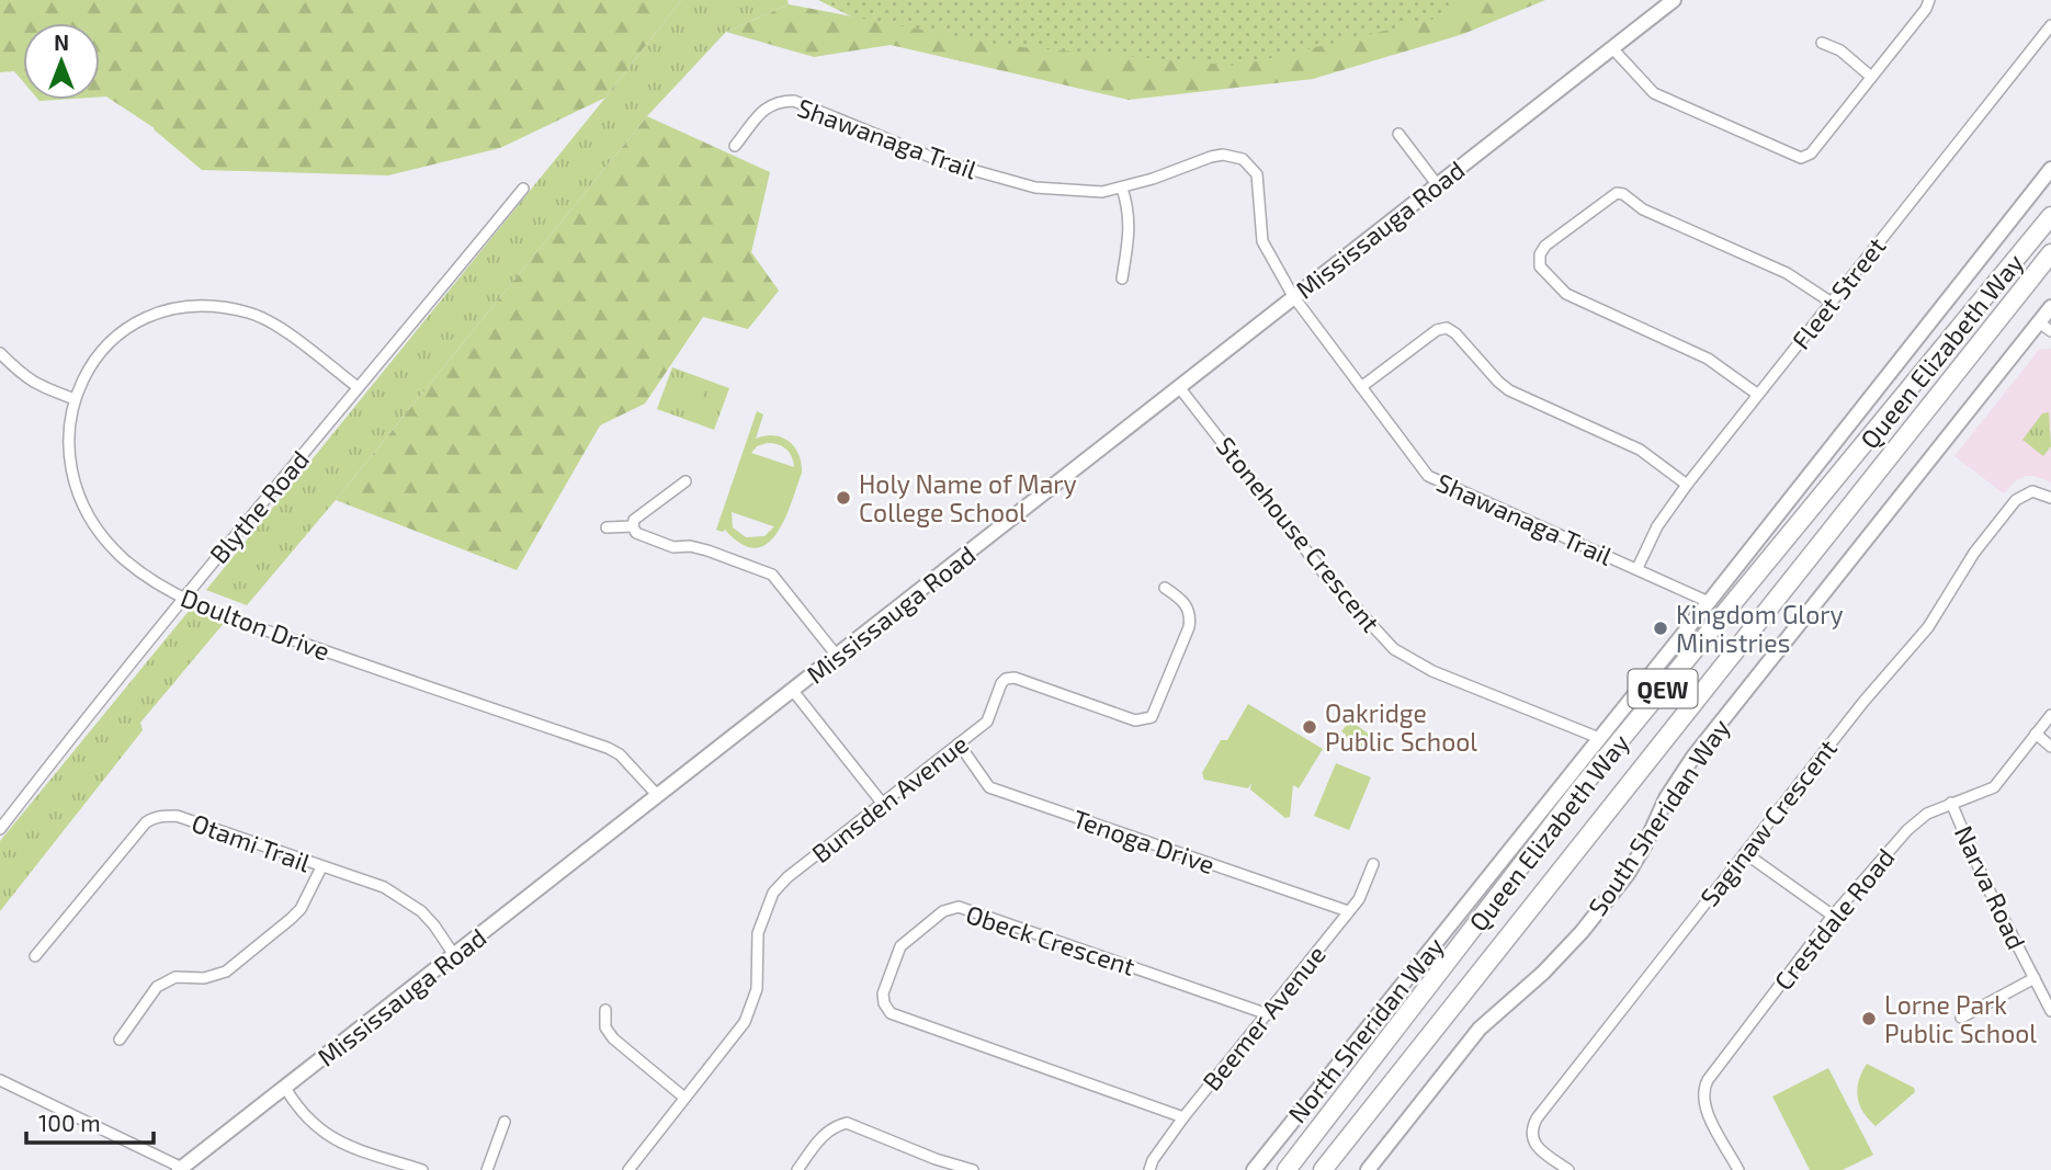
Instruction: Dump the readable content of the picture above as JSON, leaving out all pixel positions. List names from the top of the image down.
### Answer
{
  "streets": {
    "highway": ["Queen Elizabeth Way", "QEW"],
    "street": [
      "Shawanaga Trail",
      "Mississauga Road",
      "Fleet Street",
      "Blythe Road",
      "Stonehouse Crescent",
      "Doulton Drive",
      "Bunsden Avenue",
      "South Sheridan Way",
      "Saginaw Crescent",
      "Tenoga Drive",
      "Otami Trail",
      "Narva Road",
      "Crestdale Road",
      "Obeck Crescent",
      "Beemer Avenue",
      "North Sheridan Way"
    ]
  },
  "crossings": [
    ["Shawanaga Trail", "Mississauga Road"],
    ["Shawanaga Trail", "Fleet Street"],
    ["Shawanaga Trail", "North Sheridan Way"],
    ["Mississauga Road", "Stonehouse Crescent"],
    ["Mississauga Road", "Doulton Drive"],
    ["Mississauga Road", "Otami Trail"],
    ["Blythe Road", "Doulton Drive"],
    ["Stonehouse Crescent", "North Sheridan Way"],
    ["Bunsden Avenue", "Tenoga Drive"],
    ["Tenoga Drive", "Beemer Avenue"],
    ["Narva Road", "Crestdale Road"],
    ["Obeck Crescent", "Beemer Avenue"]
  ],
  "places": [
    "Holy Name of Mary College School",
    "Kingdom Glory Ministries",
    "Oakridge Public School",
    "Lorne Park Public School"
  ],
  "scale_bar": "100 m",
  "north": "top"
}
